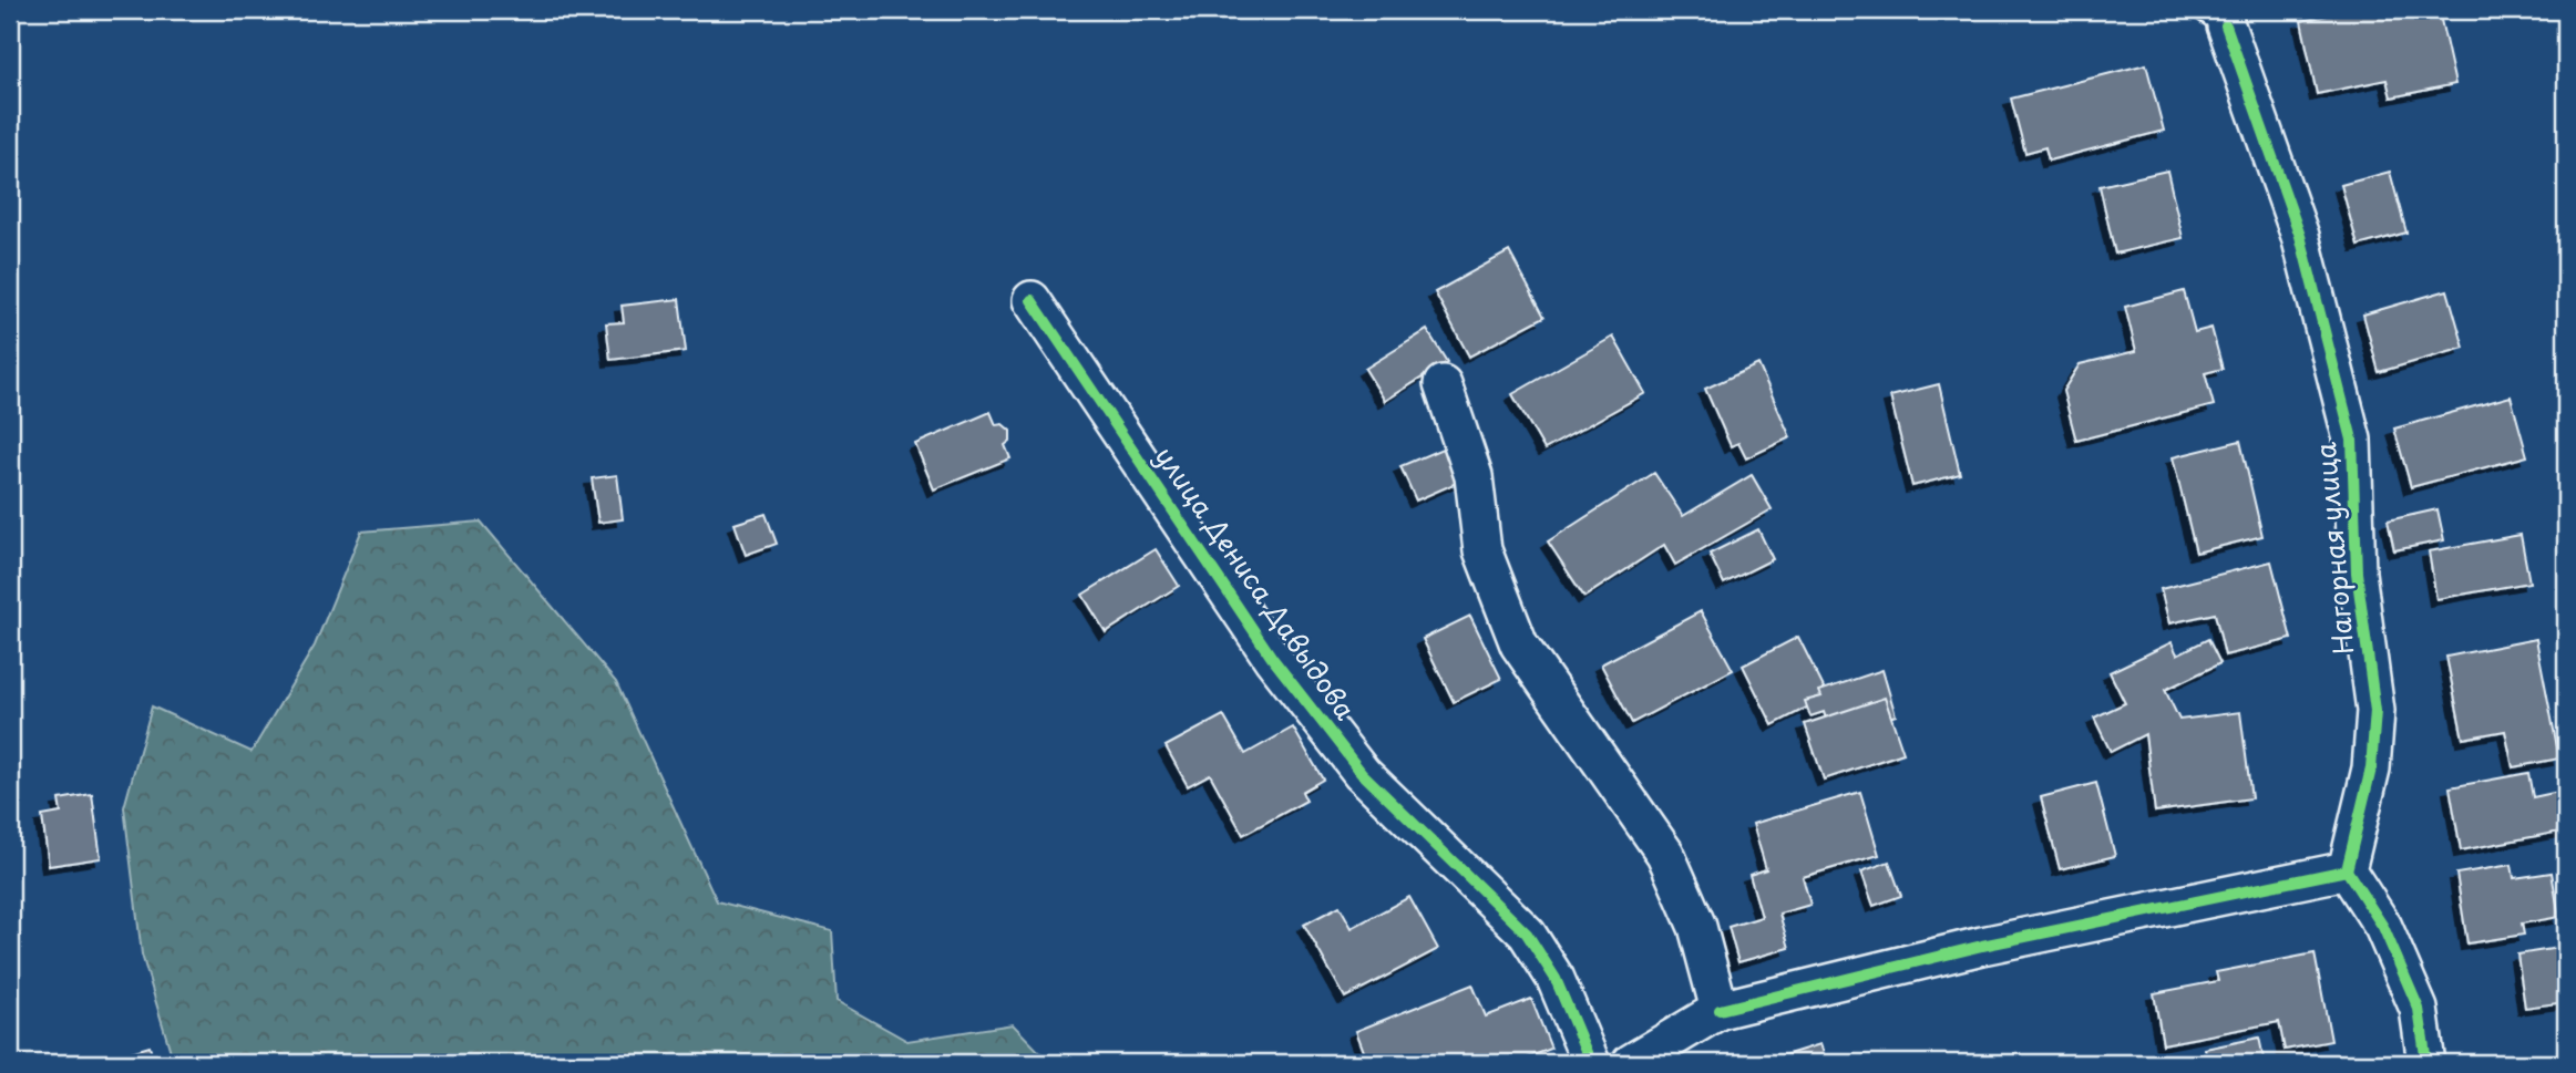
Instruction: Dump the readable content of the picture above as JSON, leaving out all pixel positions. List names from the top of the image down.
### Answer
{
  "streets": {
    "street": ["Нагорная улица", "улица Дениса Давыдова"]
  }
}
